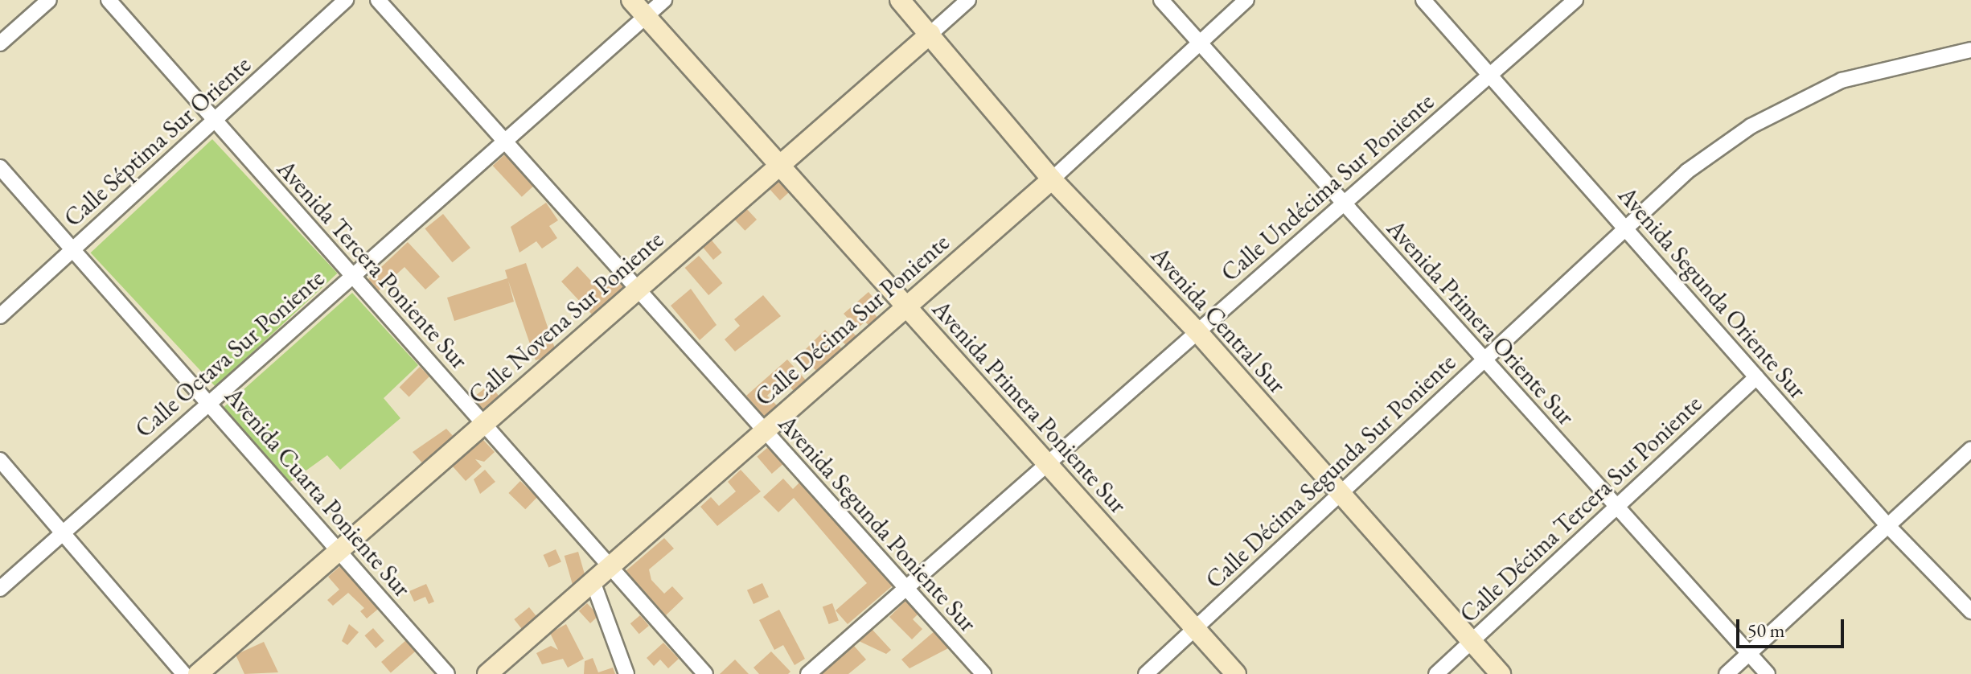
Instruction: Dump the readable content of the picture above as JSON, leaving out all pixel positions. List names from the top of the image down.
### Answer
{
  "streets": {
    "street": [
      "Calle Séptima Sur Oriente",
      "Calle Undécima Sur Poniente",
      "Avenida Tercera Poniente Sur",
      "Avenida Segunda Oriente Sur",
      "Calle Novena Sur Poniente",
      "Calle Décima Sur Poniente",
      "Avenida Central Sur",
      "Avenida Primera Oriente Sur",
      "Calle Octava Sur Poniente",
      "Avenida Primera Poniente Sur",
      "Calle Décima Segunda Sur Poniente",
      "Avenida Cuarta Poniente Sur",
      "Calle Décima Tercera Sur Poniente",
      "Avenida Segunda Poniente Sur"
    ]
  },
  "crossings": [
    ["Calle Séptima Sur Oriente", "Avenida Tercera Poniente Sur"],
    ["Calle Séptima Sur Oriente", "Avenida Cuarta Poniente Sur"],
    ["Calle Undécima Sur Poniente", "Avenida Segunda Oriente Sur"],
    ["Calle Undécima Sur Poniente", "Avenida Central Sur"],
    ["Calle Undécima Sur Poniente", "Avenida Primera Oriente Sur"],
    ["Calle Undécima Sur Poniente", "Avenida Primera Poniente Sur"],
    ["Calle Undécima Sur Poniente", "Avenida Segunda Poniente Sur"],
    ["Avenida Tercera Poniente Sur", "Calle Novena Sur Poniente"],
    ["Avenida Tercera Poniente Sur", "Calle Décima Sur Poniente"],
    ["Avenida Tercera Poniente Sur", "Calle Octava Sur Poniente"],
    ["Avenida Segunda Oriente Sur", "Calle Décima Segunda Sur Poniente"],
    ["Avenida Segunda Oriente Sur", "Calle Décima Tercera Sur Poniente"],
    ["Calle Novena Sur Poniente", "Avenida Central Sur"],
    ["Calle Novena Sur Poniente", "Avenida Primera Poniente Sur"],
    ["Calle Novena Sur Poniente", "Avenida Cuarta Poniente Sur"],
    ["Calle Novena Sur Poniente", "Avenida Segunda Poniente Sur"],
    ["Calle Décima Sur Poniente", "Avenida Central Sur"],
    ["Calle Décima Sur Poniente", "Avenida Primera Oriente Sur"],
    ["Calle Décima Sur Poniente", "Avenida Primera Poniente Sur"],
    ["Calle Décima Sur Poniente", "Avenida Segunda Poniente Sur"],
    ["Avenida Central Sur", "Calle Décima Segunda Sur Poniente"],
    ["Avenida Central Sur", "Calle Décima Tercera Sur Poniente"],
    ["Avenida Primera Oriente Sur", "Calle Décima Segunda Sur Poniente"],
    ["Avenida Primera Oriente Sur", "Calle Décima Tercera Sur Poniente"],
    ["Calle Octava Sur Poniente", "Avenida Primera Poniente Sur"],
    ["Calle Octava Sur Poniente", "Avenida Cuarta Poniente Sur"],
    ["Calle Octava Sur Poniente", "Avenida Segunda Poniente Sur"],
    ["Avenida Primera Poniente Sur", "Calle Décima Segunda Sur Poniente"]
  ],
  "scale_bar": "50 m"
}
